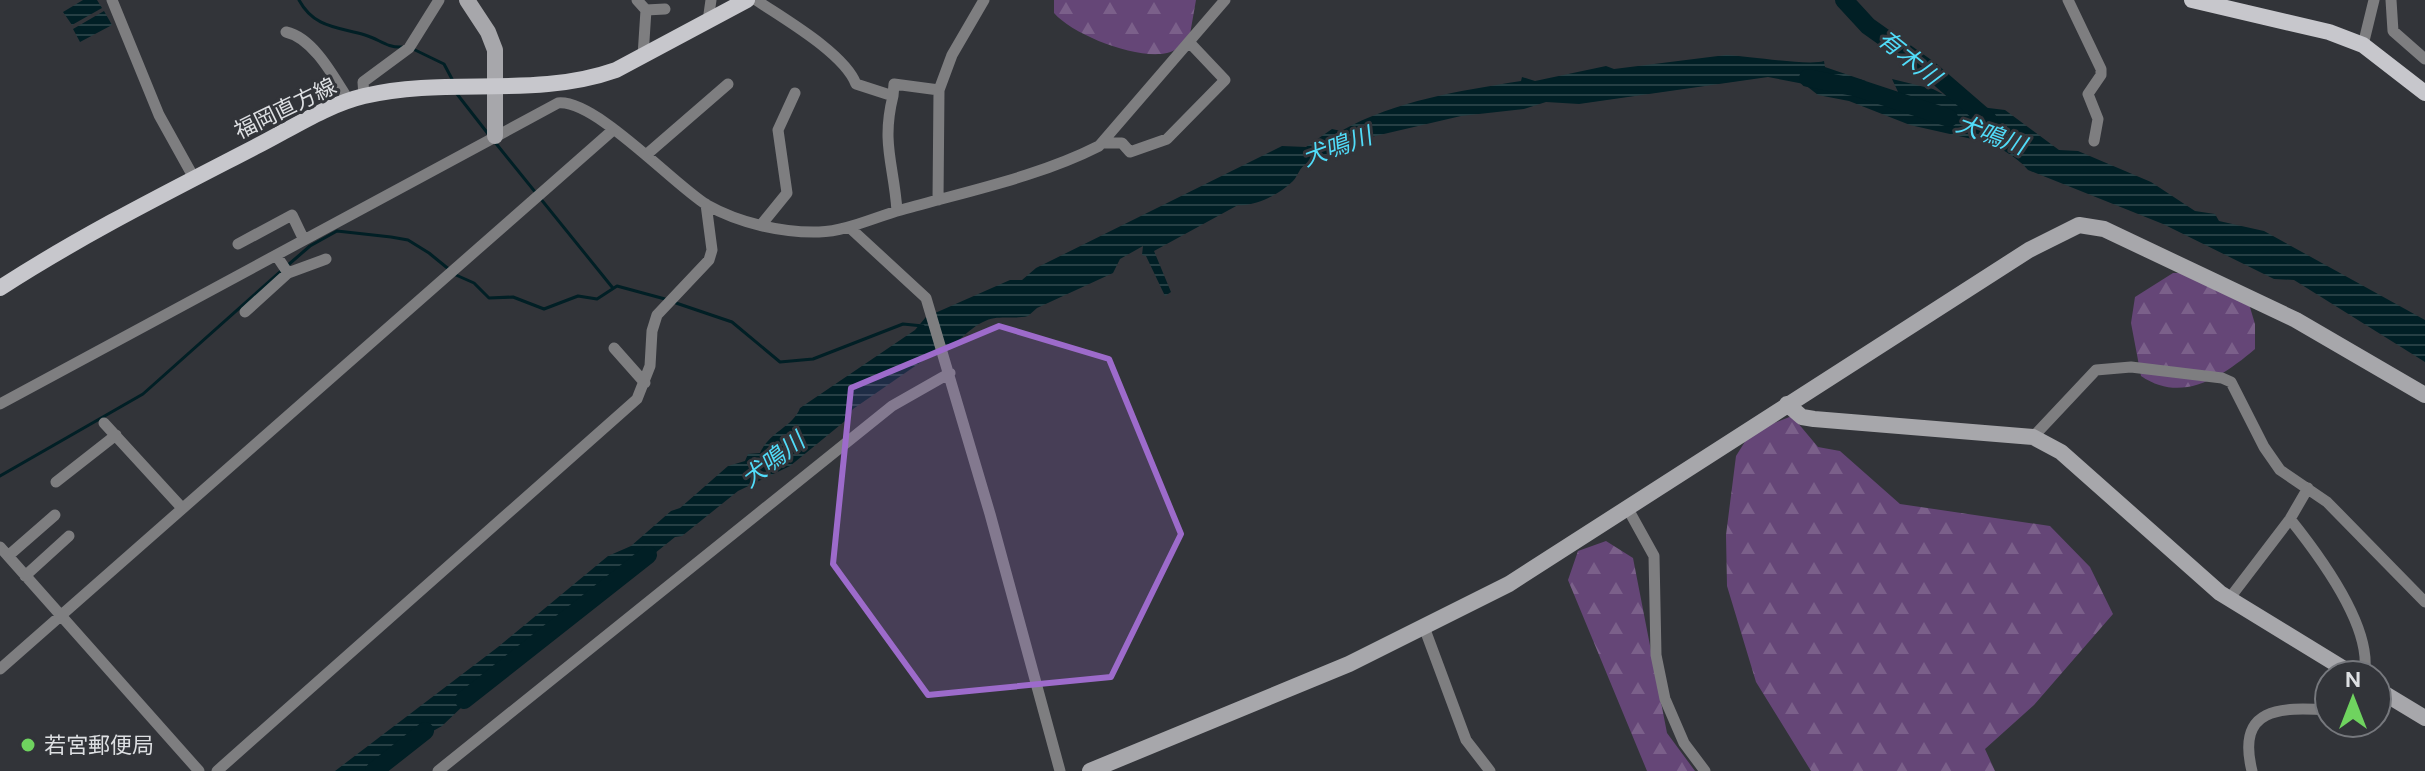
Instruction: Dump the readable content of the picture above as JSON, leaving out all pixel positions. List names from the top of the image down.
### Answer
{
  "streets": {
    "main road": ["福岡直方線"]
  },
  "water": ["有木川", "犬鳴川"],
  "places": ["若宮郵便局"],
  "north": "top"
}
